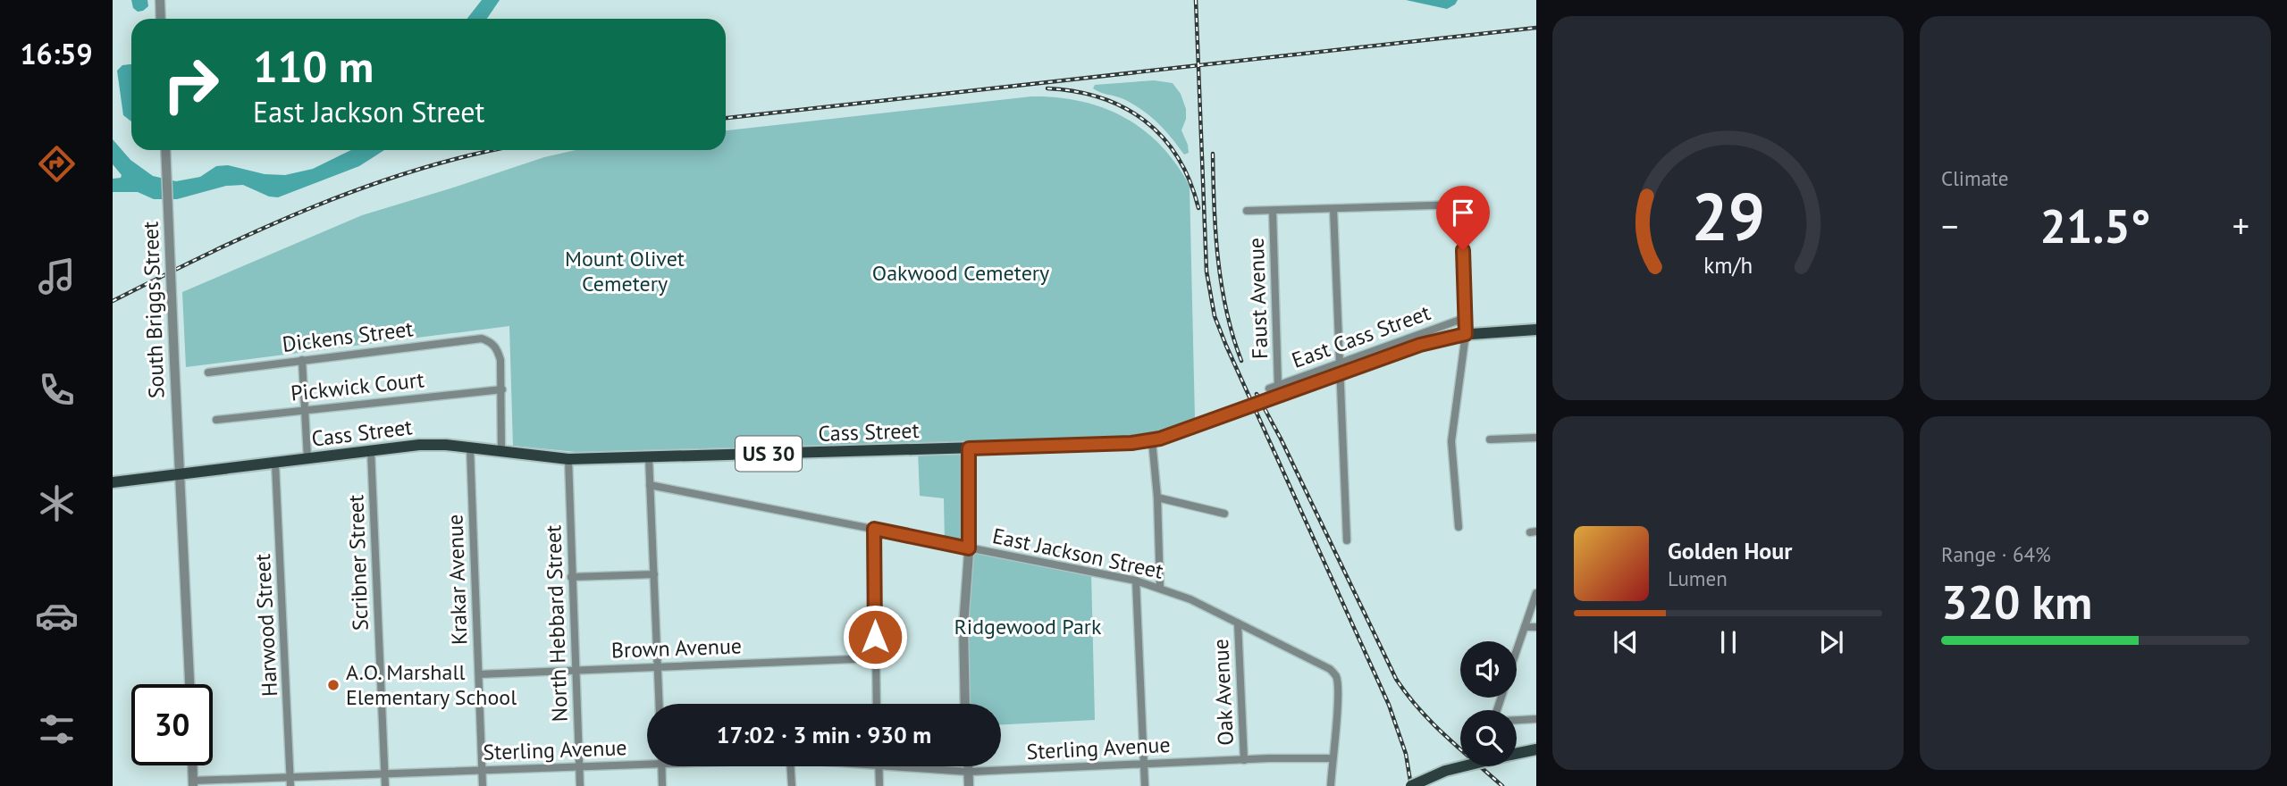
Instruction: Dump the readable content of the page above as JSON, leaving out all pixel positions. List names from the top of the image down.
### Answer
{
  "streets": {
    "main road": ["Cass Street", "US 30"],
    "street": [
      "Faust Avenue",
      "South Briggs Street",
      "Dickens Street",
      "East Cass Street",
      "Pickwick Court",
      "East Jackson Street",
      "Scribner Street",
      "Krakar Avenue",
      "North Hebbard Street",
      "Harwood Street",
      "Brown Avenue",
      "Oak Avenue",
      "Sterling Avenue"
    ]
  },
  "crossings": [
    ["Faust Avenue", "East Cass Street"],
    ["South Briggs Street", "Cass Street"],
    ["Dickens Street", "Pickwick Court"],
    ["Cass Street", "Scribner Street"],
    ["Cass Street", "Krakar Avenue"],
    ["Cass Street", "North Hebbard Street"],
    ["Cass Street", "Harwood Street"],
    ["East Jackson Street", "Oak Avenue"],
    ["East Jackson Street", "Sterling Avenue"],
    ["Scribner Street", "Sterling Avenue"],
    ["Krakar Avenue", "Brown Avenue"],
    ["Krakar Avenue", "Sterling Avenue"],
    ["North Hebbard Street", "Brown Avenue"],
    ["North Hebbard Street", "Sterling Avenue"],
    ["Harwood Street", "Sterling Avenue"],
    ["Oak Avenue", "Sterling Avenue"]
  ],
  "parks": ["Mount Olivet Cemetery", "Oakwood Cemetery", "Ridgewood Park"],
  "places": ["A.O. Marshall Elementary School"],
  "page": {
    "tabs": "16:59",
    "tile": [
      "Climate",
      ["Range · 64%", "320 km"]
    ],
    "turn": ["110 m", "East Jackson Street"],
    "heat": ["−", "21.5°", "+"],
    "song": ["Golden Hour", "Lumen"],
    "limit": "30",
    "trip": "17:02 · 3 min · 930 m",
    "gauge": ["29", "km/h"]
  }
}
